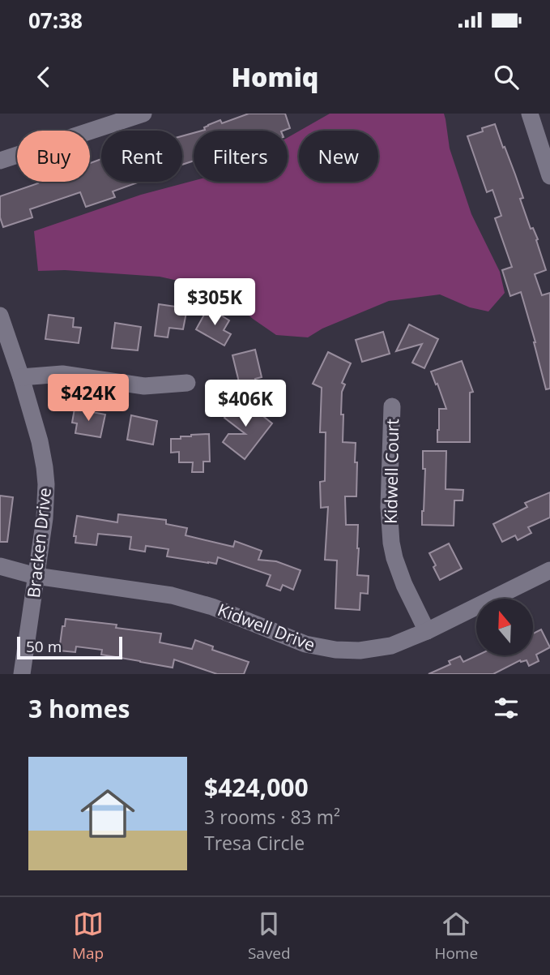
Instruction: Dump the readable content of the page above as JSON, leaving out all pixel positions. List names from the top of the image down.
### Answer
{
  "streets": {
    "street": ["Kidwell Court", "Bracken Drive", "Kidwell Drive"]
  },
  "crossings": [
    ["Kidwell Court", "Kidwell Drive"],
    ["Bracken Drive", "Kidwell Drive"]
  ],
  "scale_bar": "50 m",
  "north": "top",
  "page": {
    "status": "07:38",
    "header": "Homiq",
    "chip": [
      "Buy",
      "Rent",
      "Filters",
      "New"
    ],
    "price": ["$305K", "$424K", "$406K"],
    "scale": "50 m",
    "heading": "3 homes",
    "list": [
      {
        "name": "$424,000",
        "note": "3 rooms · 83 m² · Tresa Circle"
      }
    ],
    "tabs": ["Map", "Saved", "Home"]
  }
}
